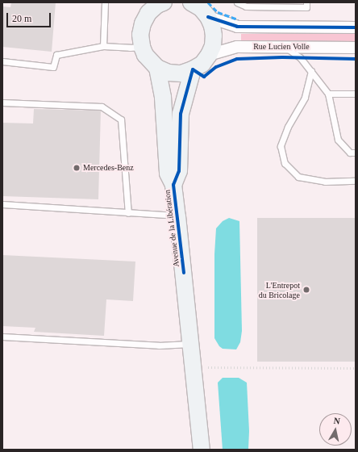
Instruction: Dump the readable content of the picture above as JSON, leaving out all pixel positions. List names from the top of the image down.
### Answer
{
  "streets": {
    "main road": ["Avenue de la Libération"],
    "street": ["Rue Lucien Volle"]
  },
  "places": ["Mercedes-Benz", "L'Entrepot du Bricolage"],
  "scale_bar": "20 m",
  "north": "top"
}
